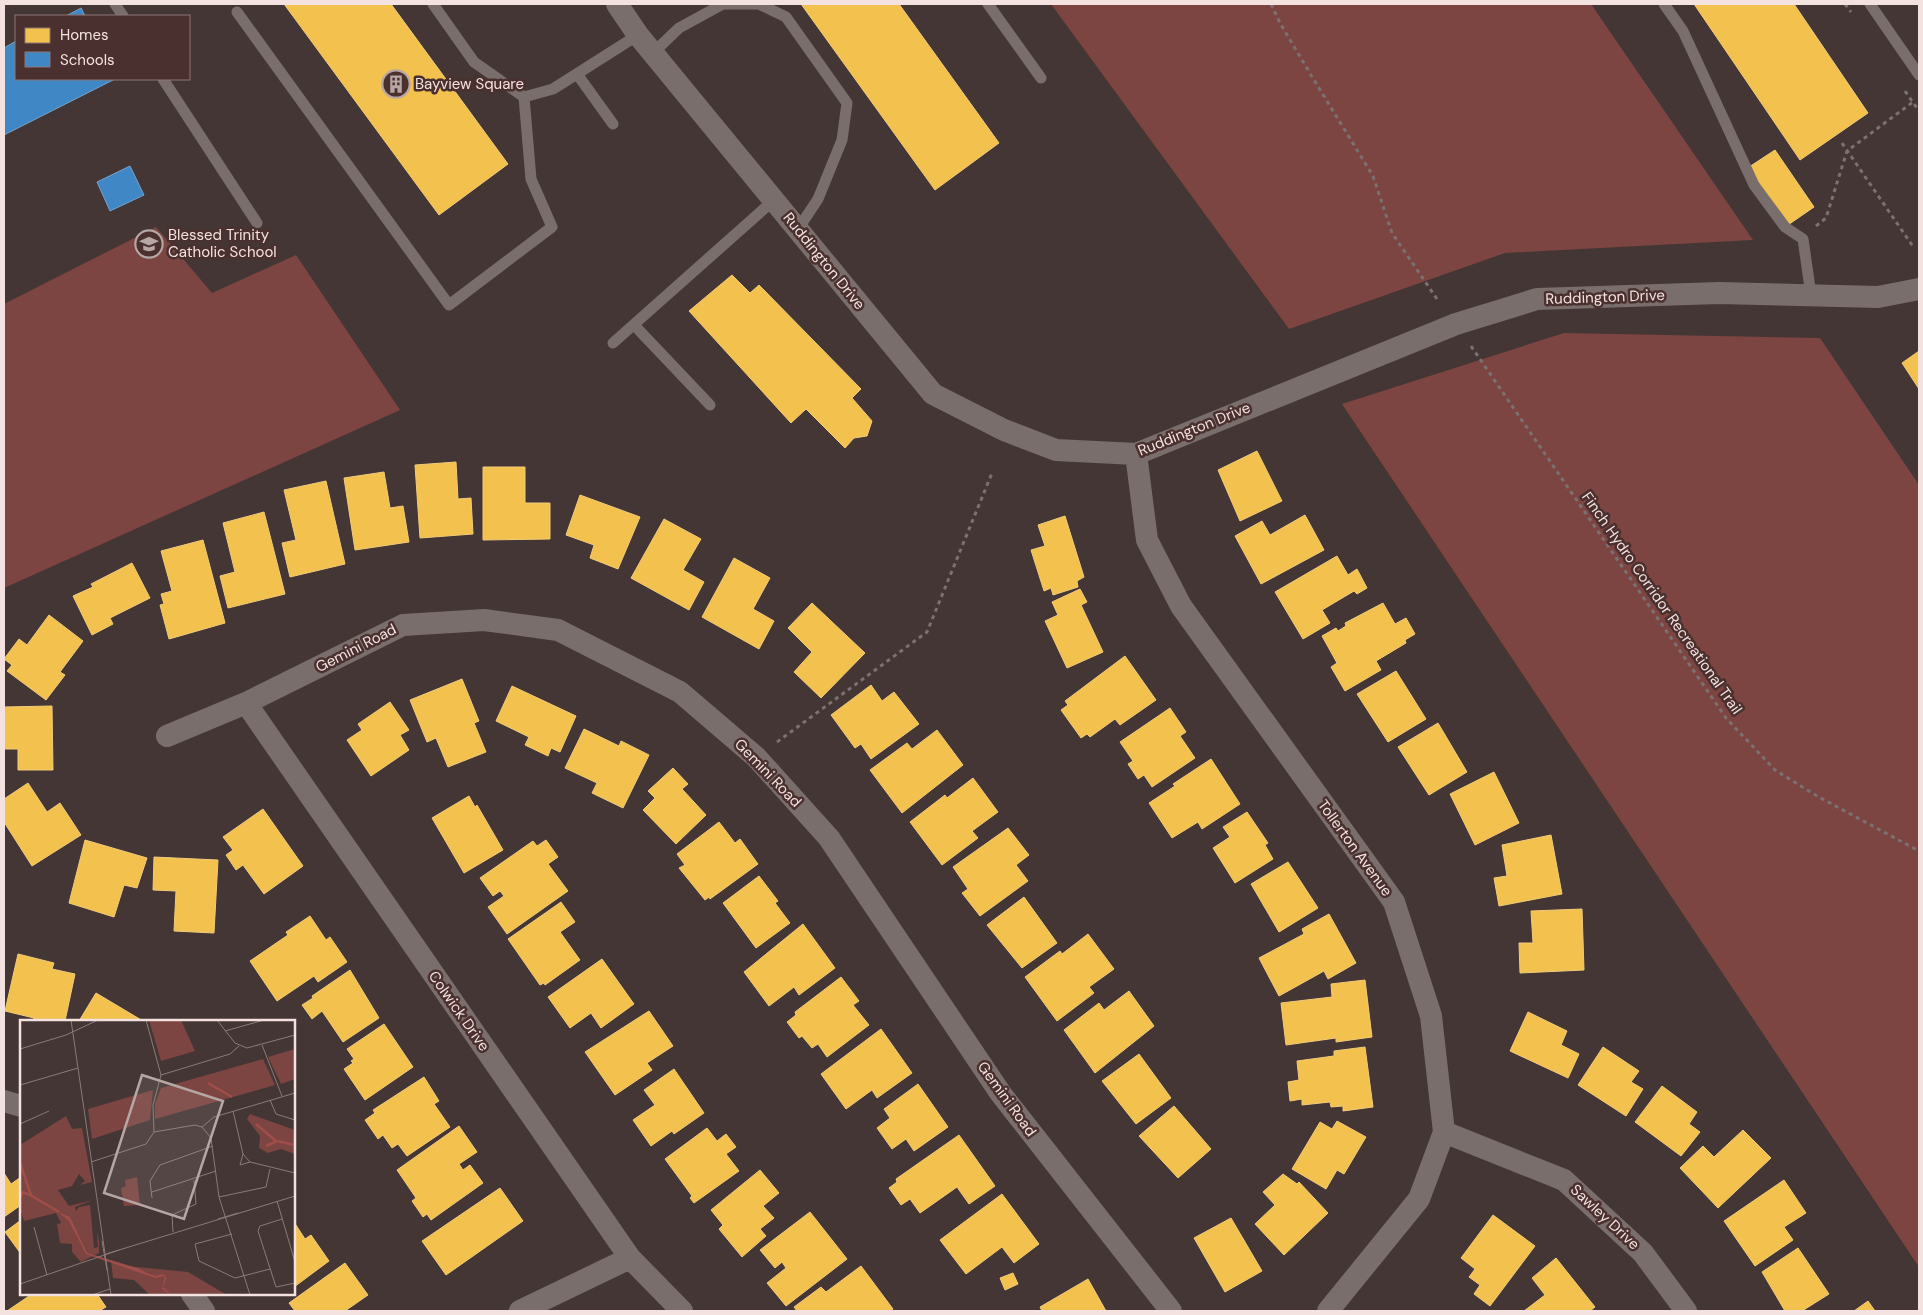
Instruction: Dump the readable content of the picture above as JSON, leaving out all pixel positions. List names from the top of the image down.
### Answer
{
  "streets": {
    "street": [
      "Ruddington Drive",
      "Gemini Road",
      "Tollerton Avenue",
      "Colwick Drive",
      "Sawley Drive"
    ],
    "path": ["Finch Hydro Corridor Recreational Trail"]
  },
  "crossings": [
    ["Ruddington Drive", "Tollerton Avenue"],
    ["Gemini Road", "Colwick Drive"],
    ["Tollerton Avenue", "Sawley Drive"]
  ],
  "places": {
    "building": ["Bayview Square"],
    "school or university": ["Blessed Trinity Catholic School"]
  },
  "legend": ["Homes", "Schools"]
}
